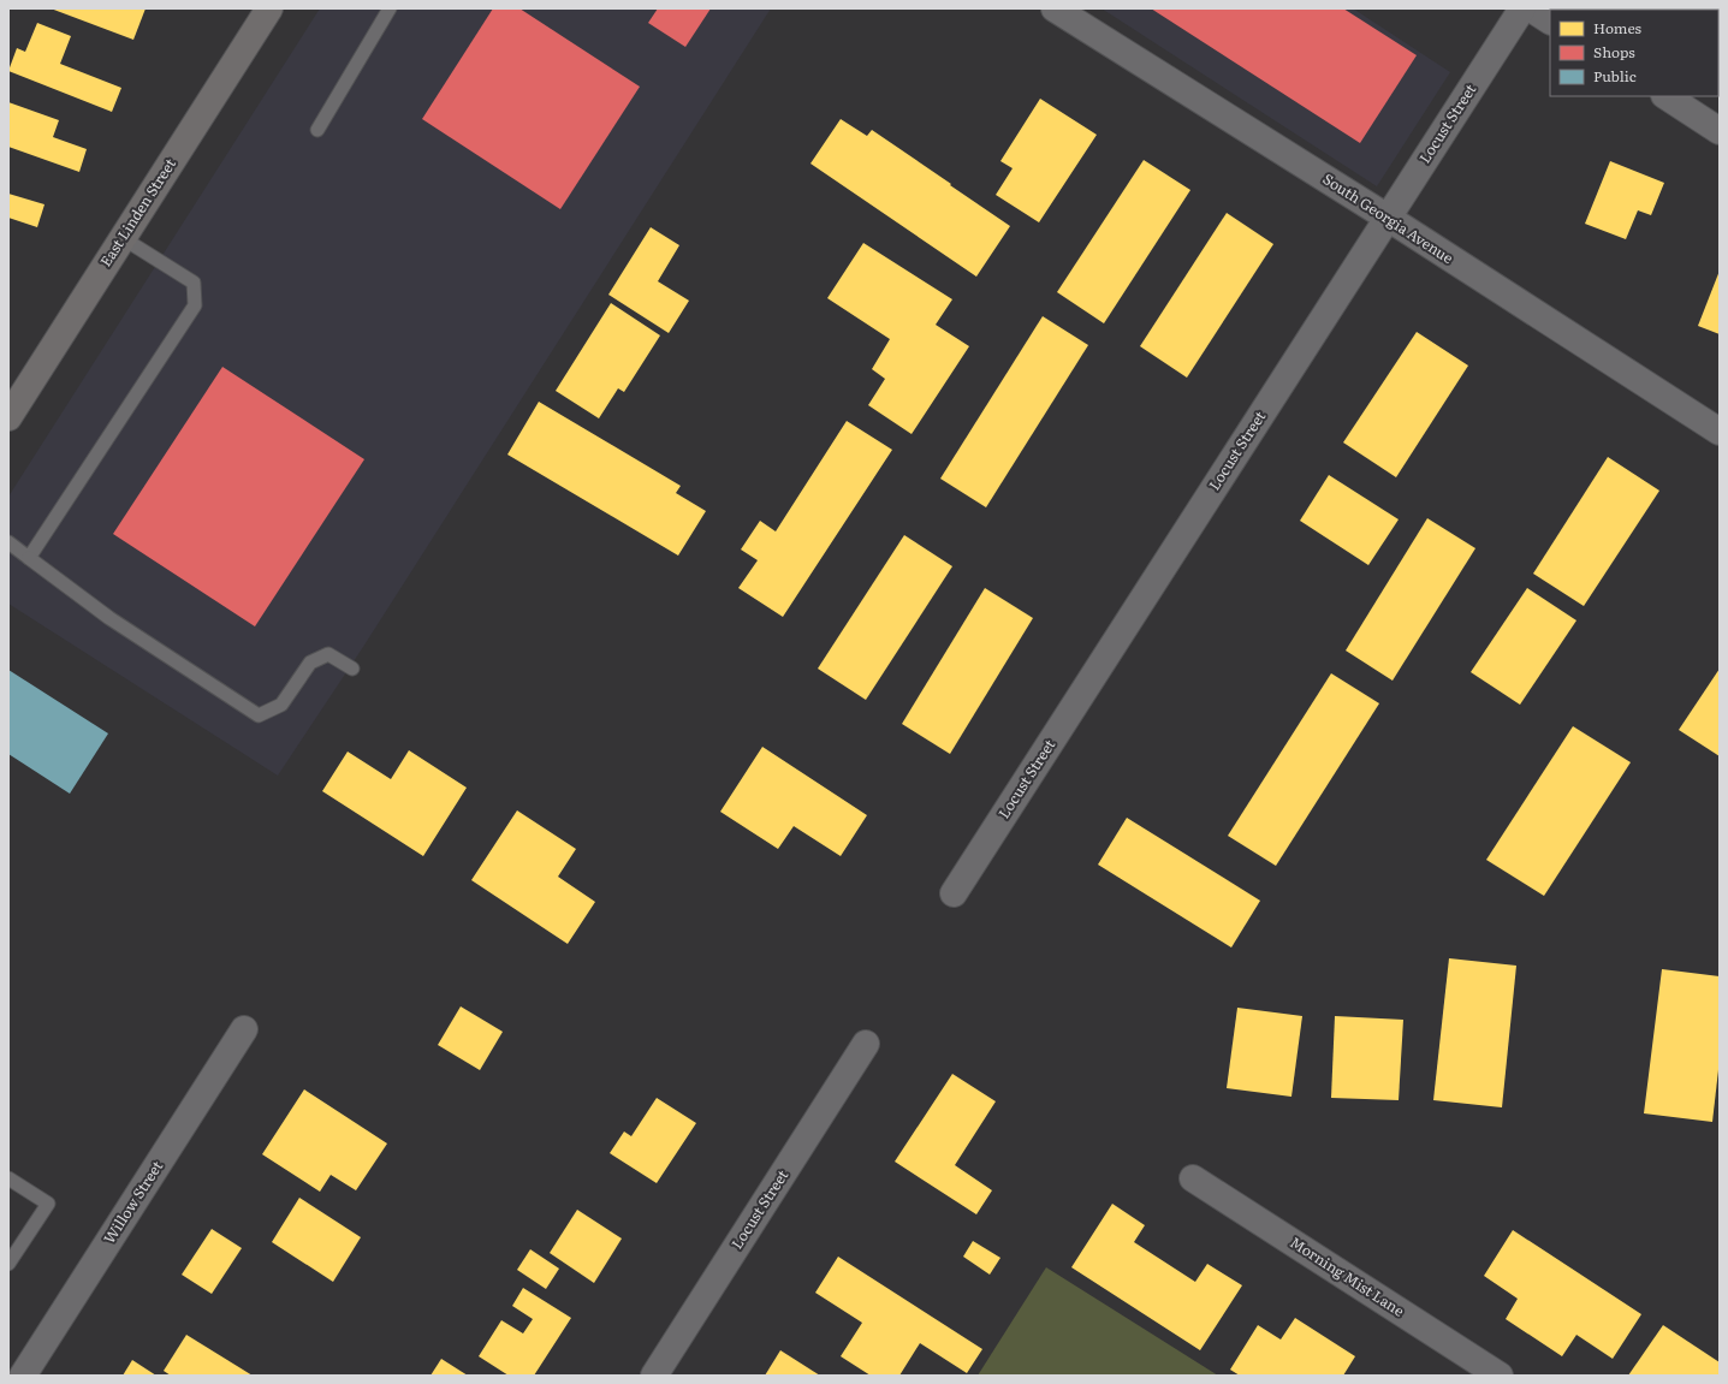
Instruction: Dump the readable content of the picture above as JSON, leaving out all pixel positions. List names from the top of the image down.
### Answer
{
  "streets": {
    "main road": ["East Linden Street"],
    "street": [
      "Locust Street",
      "South Georgia Avenue",
      "Willow Street",
      "Morning Mist Lane"
    ]
  },
  "crossings": [
    ["Locust Street", "South Georgia Avenue"]
  ],
  "legend": ["Homes", "Shops", "Public"]
}
